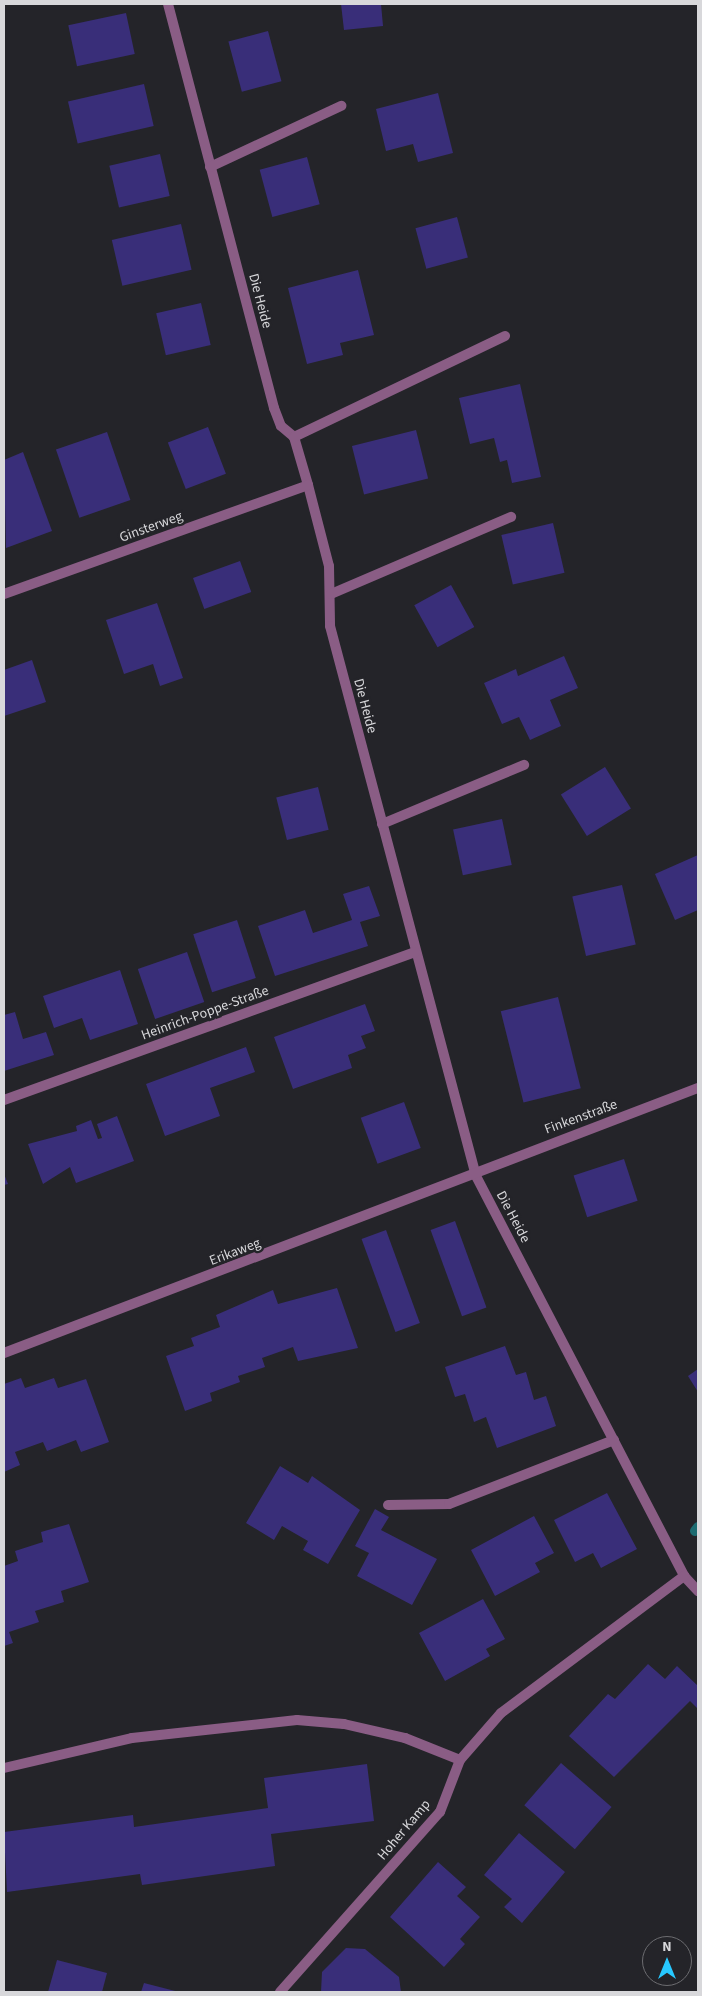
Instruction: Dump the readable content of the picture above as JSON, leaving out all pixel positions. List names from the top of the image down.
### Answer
{
  "streets": {
    "street": [
      "Die Heide",
      "Ginsterweg",
      "Heinrich-Poppe-Straße",
      "Finkenstraße",
      "Erikaweg",
      "Hoher Kamp"
    ]
  },
  "crossings": [
    ["Die Heide", "Ginsterweg"],
    ["Die Heide", "Heinrich-Poppe-Straße"],
    ["Die Heide", "Finkenstraße"],
    ["Die Heide", "Erikaweg"],
    ["Die Heide", "Hoher Kamp"],
    ["Finkenstraße", "Erikaweg"]
  ],
  "north": "top"
}
